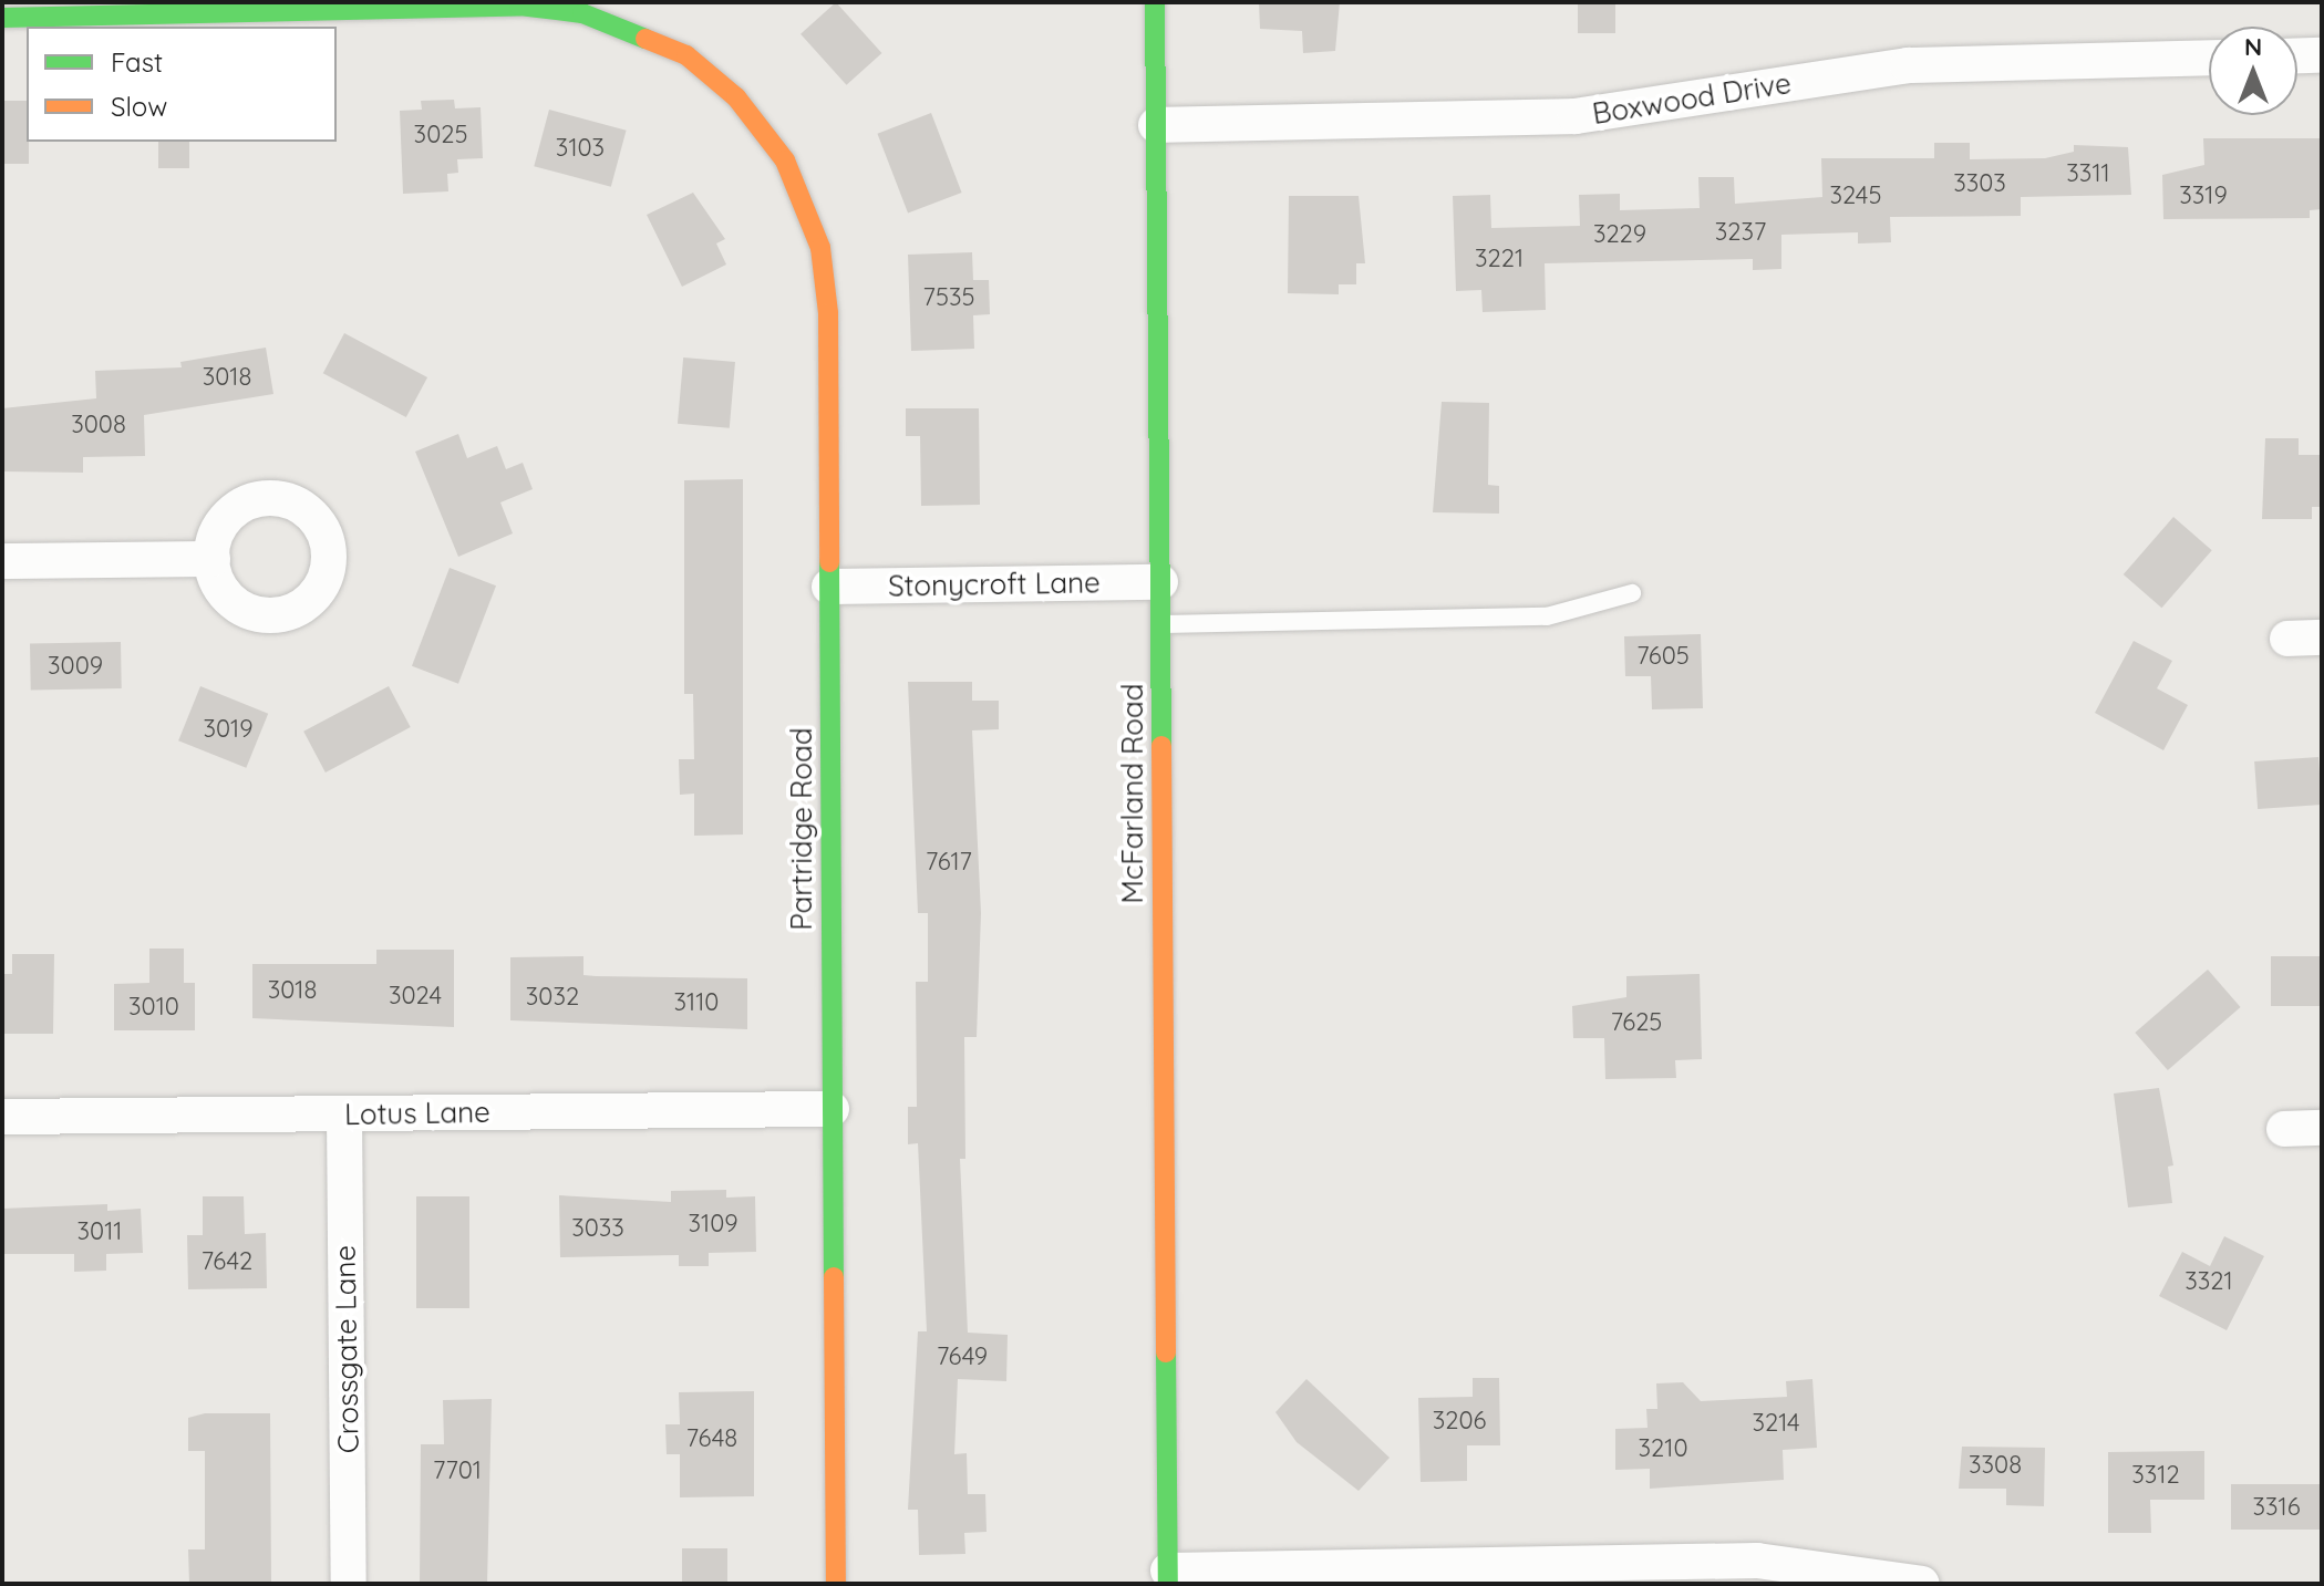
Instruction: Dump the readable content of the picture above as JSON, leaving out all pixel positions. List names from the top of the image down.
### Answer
{
  "streets": {
    "street": [
      "Boxwood Drive",
      "Stonycroft Lane",
      "McFarland Road",
      "Partridge Road",
      "Lotus Lane",
      "Crossgate Lane"
    ]
  },
  "crossings": [
    ["Boxwood Drive", "McFarland Road"],
    ["Stonycroft Lane", "McFarland Road"],
    ["Stonycroft Lane", "Partridge Road"],
    ["Partridge Road", "Lotus Lane"],
    ["Lotus Lane", "Crossgate Lane"]
  ],
  "house_numbers": [
    "3025",
    "3103",
    "3311",
    "3303",
    "3245",
    "3319",
    "3237",
    "3229",
    "3221",
    "7535",
    "3018",
    "3008",
    "7605",
    "3009",
    "3019",
    "7617",
    "3018",
    "3024",
    "3032",
    "3110",
    "3010",
    "7625",
    "3109",
    "3033",
    "3011",
    "7642",
    "3321",
    "7649",
    "3206",
    "3214",
    "7648",
    "3210",
    "3308",
    "7701",
    "3312",
    "3316"
  ],
  "legend": ["Fast", "Slow"],
  "north": "top"
}
